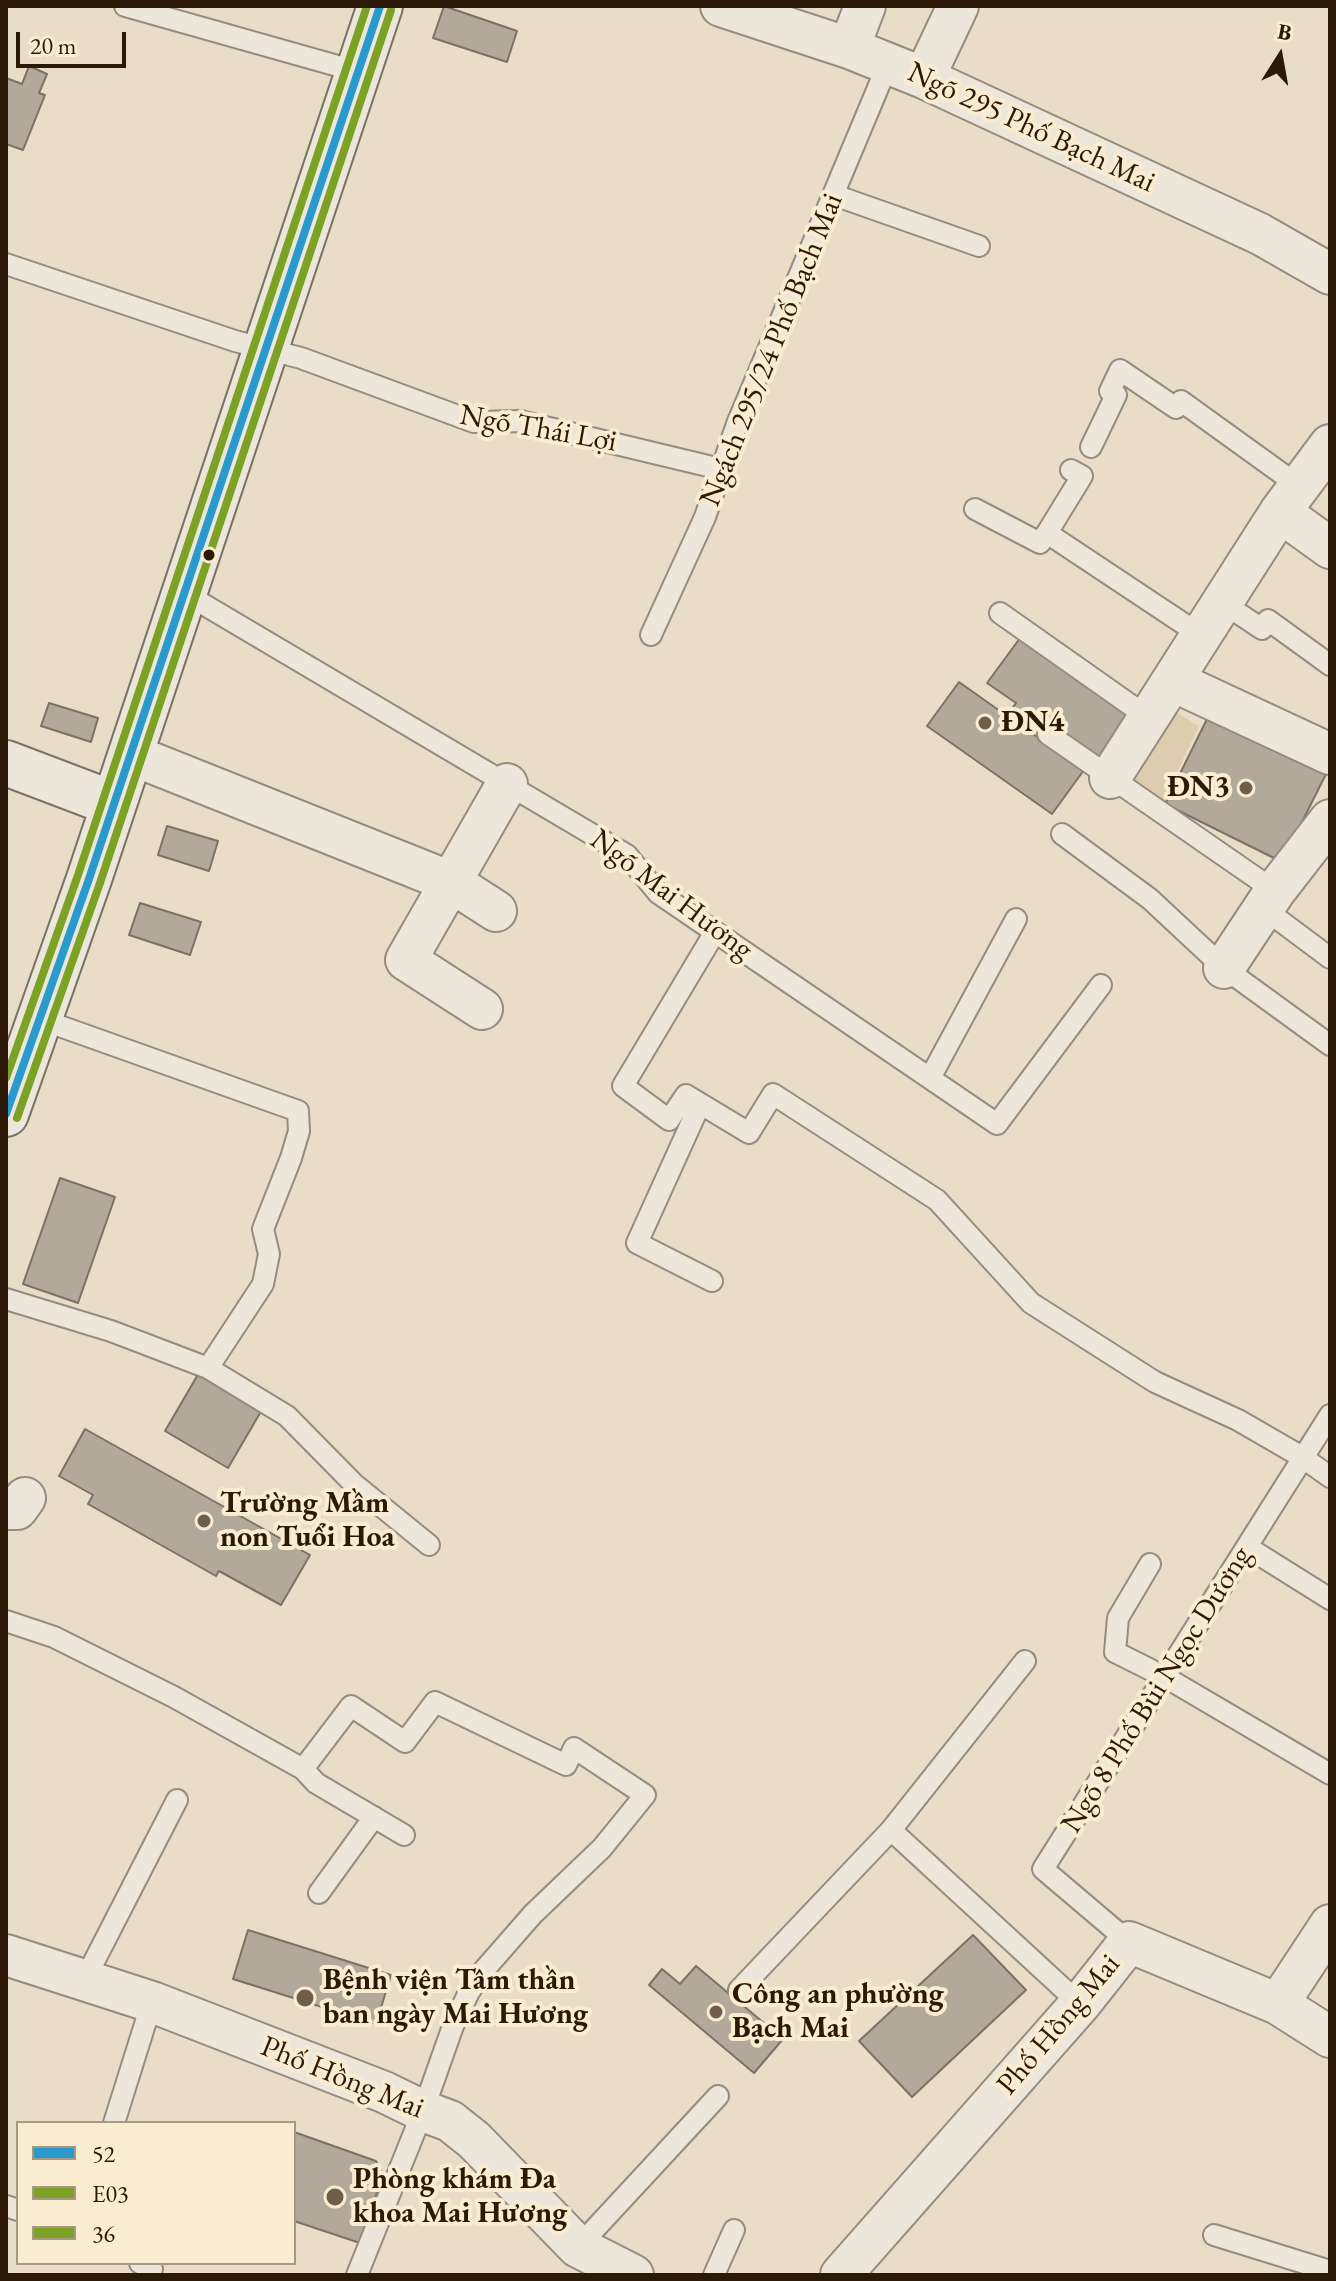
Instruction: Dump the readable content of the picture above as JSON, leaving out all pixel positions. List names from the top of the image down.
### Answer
{
  "streets": {
    "street": ["Ngõ 295 Phố Bạch Mai", "Phố Hồng Mai"],
    "lane": [
      "Ngách 295/24 Phố Bạch Mai",
      "Ngõ Thái Lợi",
      "Ngõ Mai Hương",
      "Ngõ 8 Phố Bùi Ngọc Dương"
    ]
  },
  "crossings": [
    ["Ngõ 295 Phố Bạch Mai", "Ngách 295/24 Phố Bạch Mai"],
    ["Ngách 295/24 Phố Bạch Mai", "Ngõ Thái Lợi"],
    ["Ngõ 8 Phố Bùi Ngọc Dương", "Phố Hồng Mai"]
  ],
  "places": [
    "ĐN4",
    "ĐN3",
    "Trường Mầm non Tuổi Hoa",
    "Bệnh viện Tâm thần ban ngày Mai Hương",
    "Công an phường Bạch Mai",
    "Phòng khám Đa khoa Mai Hương"
  ],
  "lines": ["transit line 52", "transit line 36", "transit line E03"],
  "legend": ["52", "E03", "36"],
  "scale_bar": "20 m",
  "north": "top"
}
